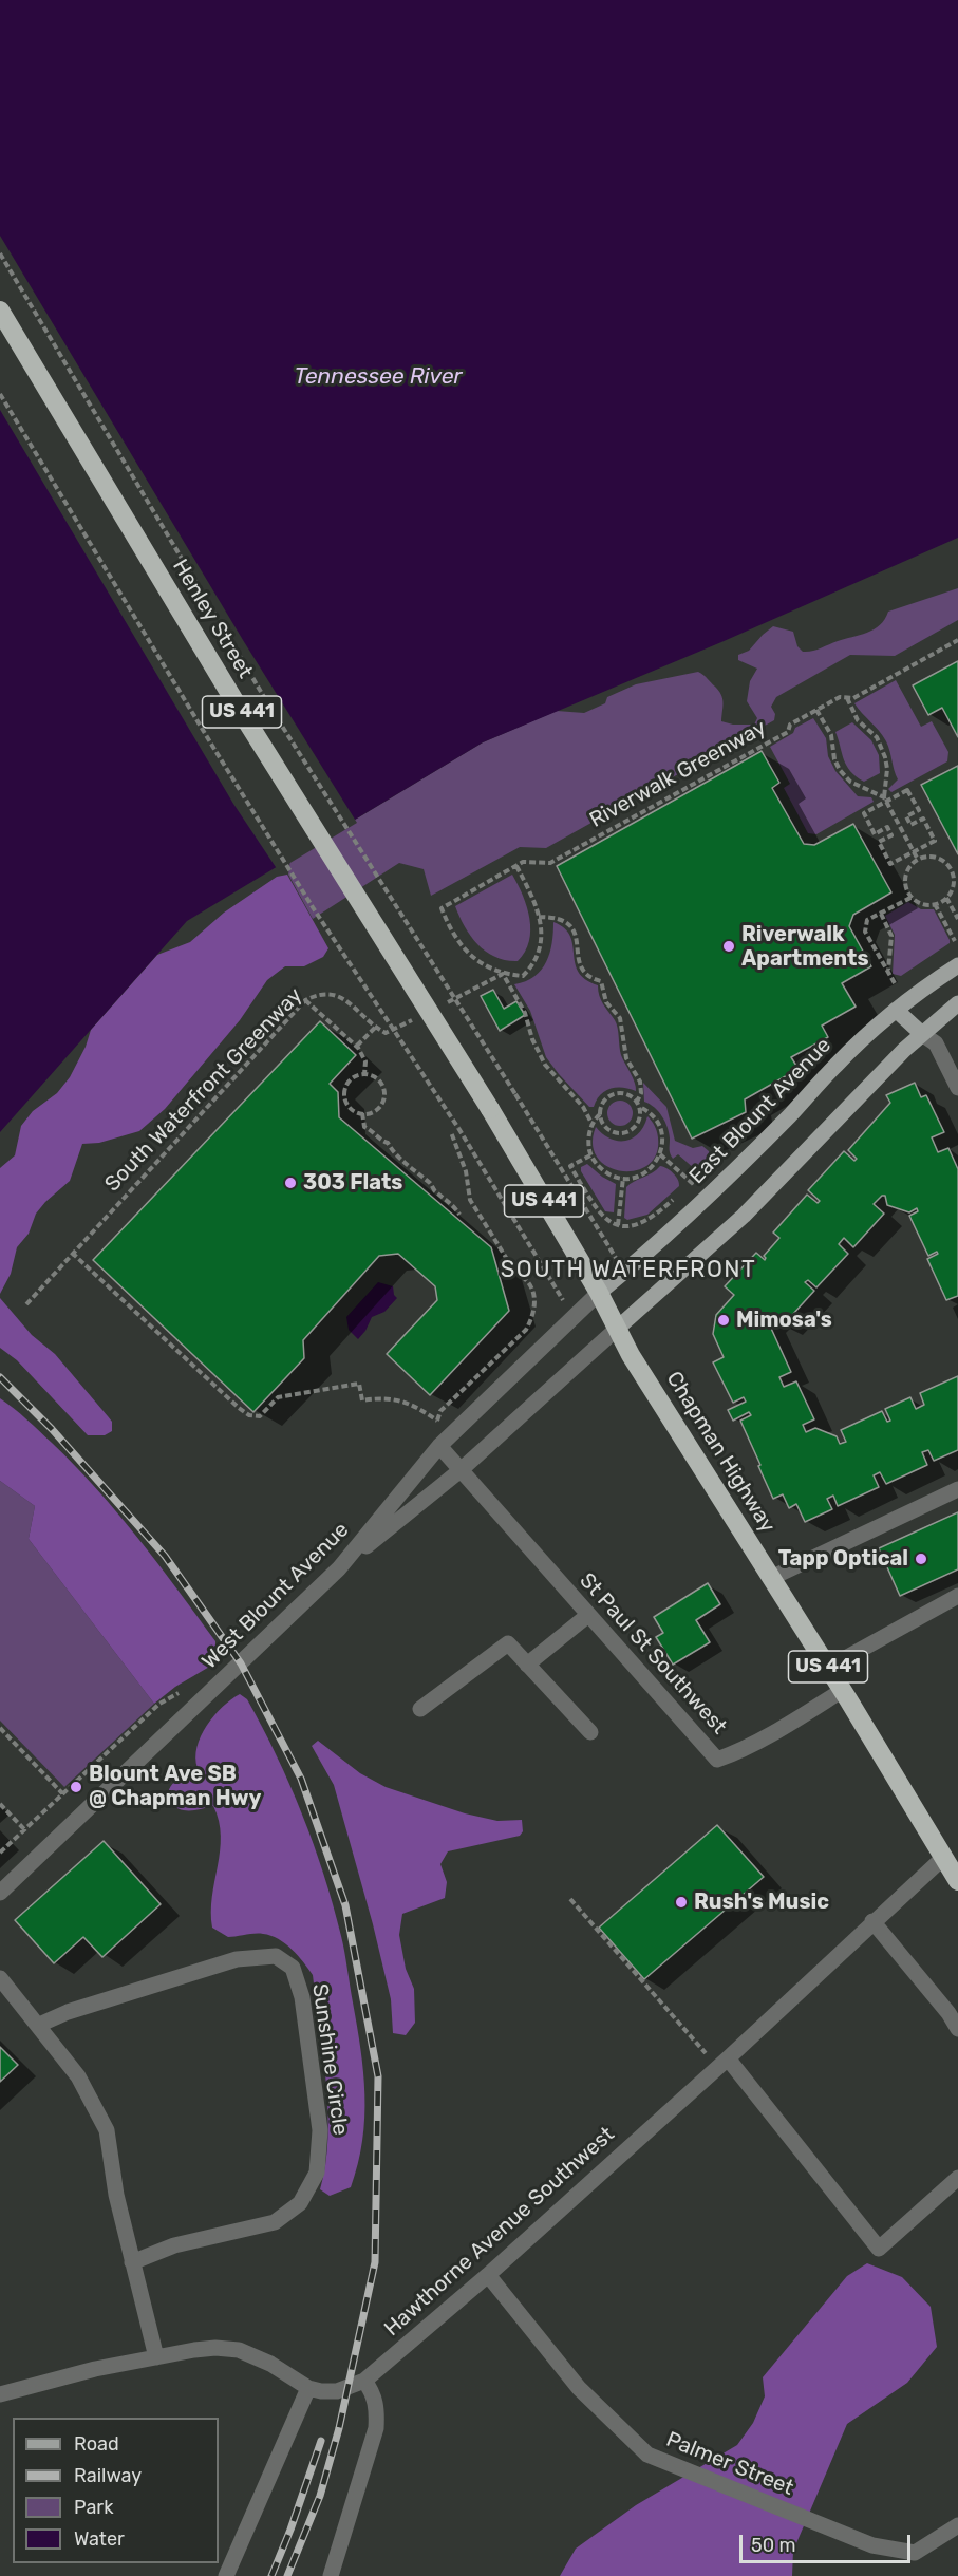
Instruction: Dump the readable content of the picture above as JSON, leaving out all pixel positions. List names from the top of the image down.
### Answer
{
  "streets": {
    "highway": ["Henley Street", "US 441", "Chapman Highway"],
    "main road": ["East Blount Avenue"],
    "street": [
      "West Blount Avenue",
      "St Paul St Southwest",
      "Sunshine Circle",
      "Hawthorne Avenue Southwest",
      "Palmer Street"
    ],
    "path": ["Riverwalk Greenway", "South Waterfront Greenway"]
  },
  "crossings": [
    ["Henley Street", "Chapman Highway"],
    ["East Blount Avenue", "Chapman Highway"],
    ["East Blount Avenue", "West Blount Avenue"],
    ["Chapman Highway", "West Blount Avenue"],
    ["Chapman Highway", "St Paul St Southwest"],
    ["Chapman Highway", "Hawthorne Avenue Southwest"],
    ["West Blount Avenue", "St Paul St Southwest"],
    ["Hawthorne Avenue Southwest", "Palmer Street"]
  ],
  "districts": ["SOUTH WATERFRONT"],
  "water": ["Tennessee River"],
  "places": [
    "Riverwalk Apartments",
    "303 Flats",
    "Mimosa's",
    "Tapp Optical",
    "Blount Ave SB @ Chapman Hwy",
    "Rush's Music"
  ],
  "legend": [
    "Road",
    "Railway",
    "Park",
    "Water"
  ],
  "scale_bar": "50 m"
}
